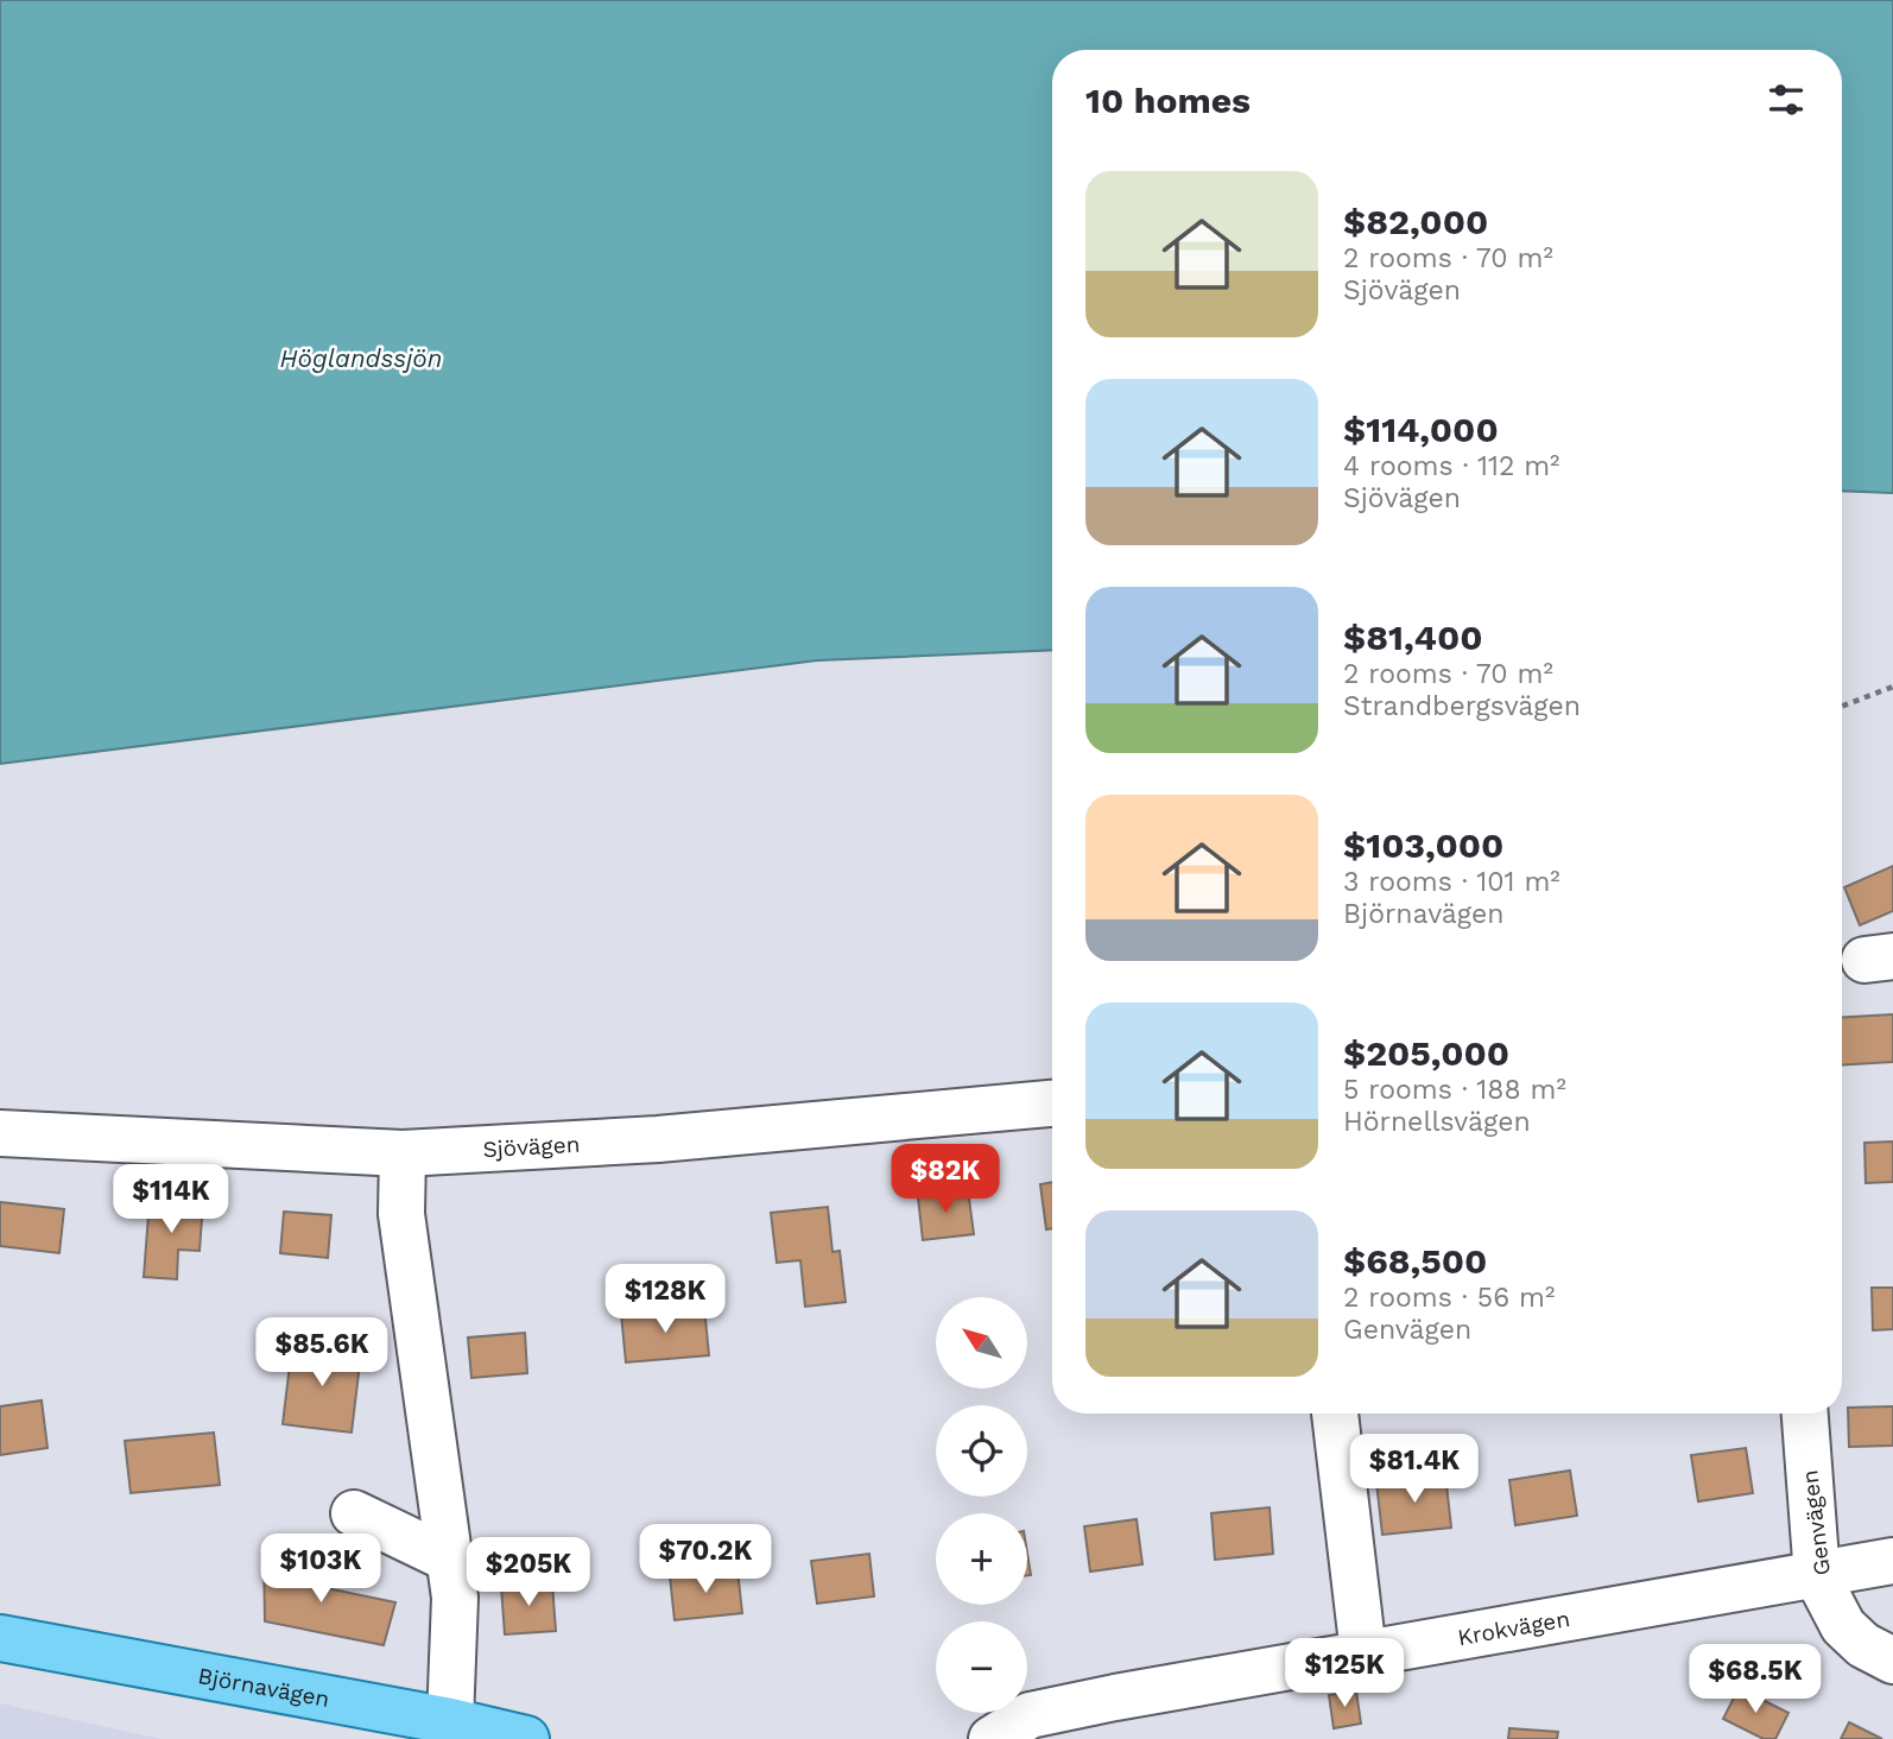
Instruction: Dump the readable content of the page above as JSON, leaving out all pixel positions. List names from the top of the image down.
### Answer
{
  "streets": {
    "main road": ["Björnavägen"],
    "street": ["Sjövägen", "Genvägen", "Krokvägen"]
  },
  "crossings": [
    ["Genvägen", "Krokvägen"]
  ],
  "water": ["Höglandssjön"],
  "north": "top left",
  "page": {
    "heading": "10 homes",
    "list": [
      {
        "name": "$82,000",
        "note": "2 rooms · 70 m² · Sjövägen"
      },
      {
        "name": "$114,000",
        "note": "4 rooms · 112 m² · Sjövägen"
      },
      {
        "name": "$81,400",
        "note": "2 rooms · 70 m² · Strandbergsvägen"
      },
      {
        "name": "$103,000",
        "note": "3 rooms · 101 m² · Björnavägen"
      },
      {
        "name": "$205,000",
        "note": "5 rooms · 188 m² · Hörnellsvägen"
      },
      {
        "name": "$68,500",
        "note": "2 rooms · 56 m² · Genvägen"
      }
    ],
    "price": [
      "$82K",
      "$114K",
      "$128K",
      "$85.6K",
      "$81.4K",
      "$70.2K",
      "$103K",
      "$205K",
      "$125K",
      "$68.5K"
    ],
    "map_buttons": ["+", "−"]
  }
}
